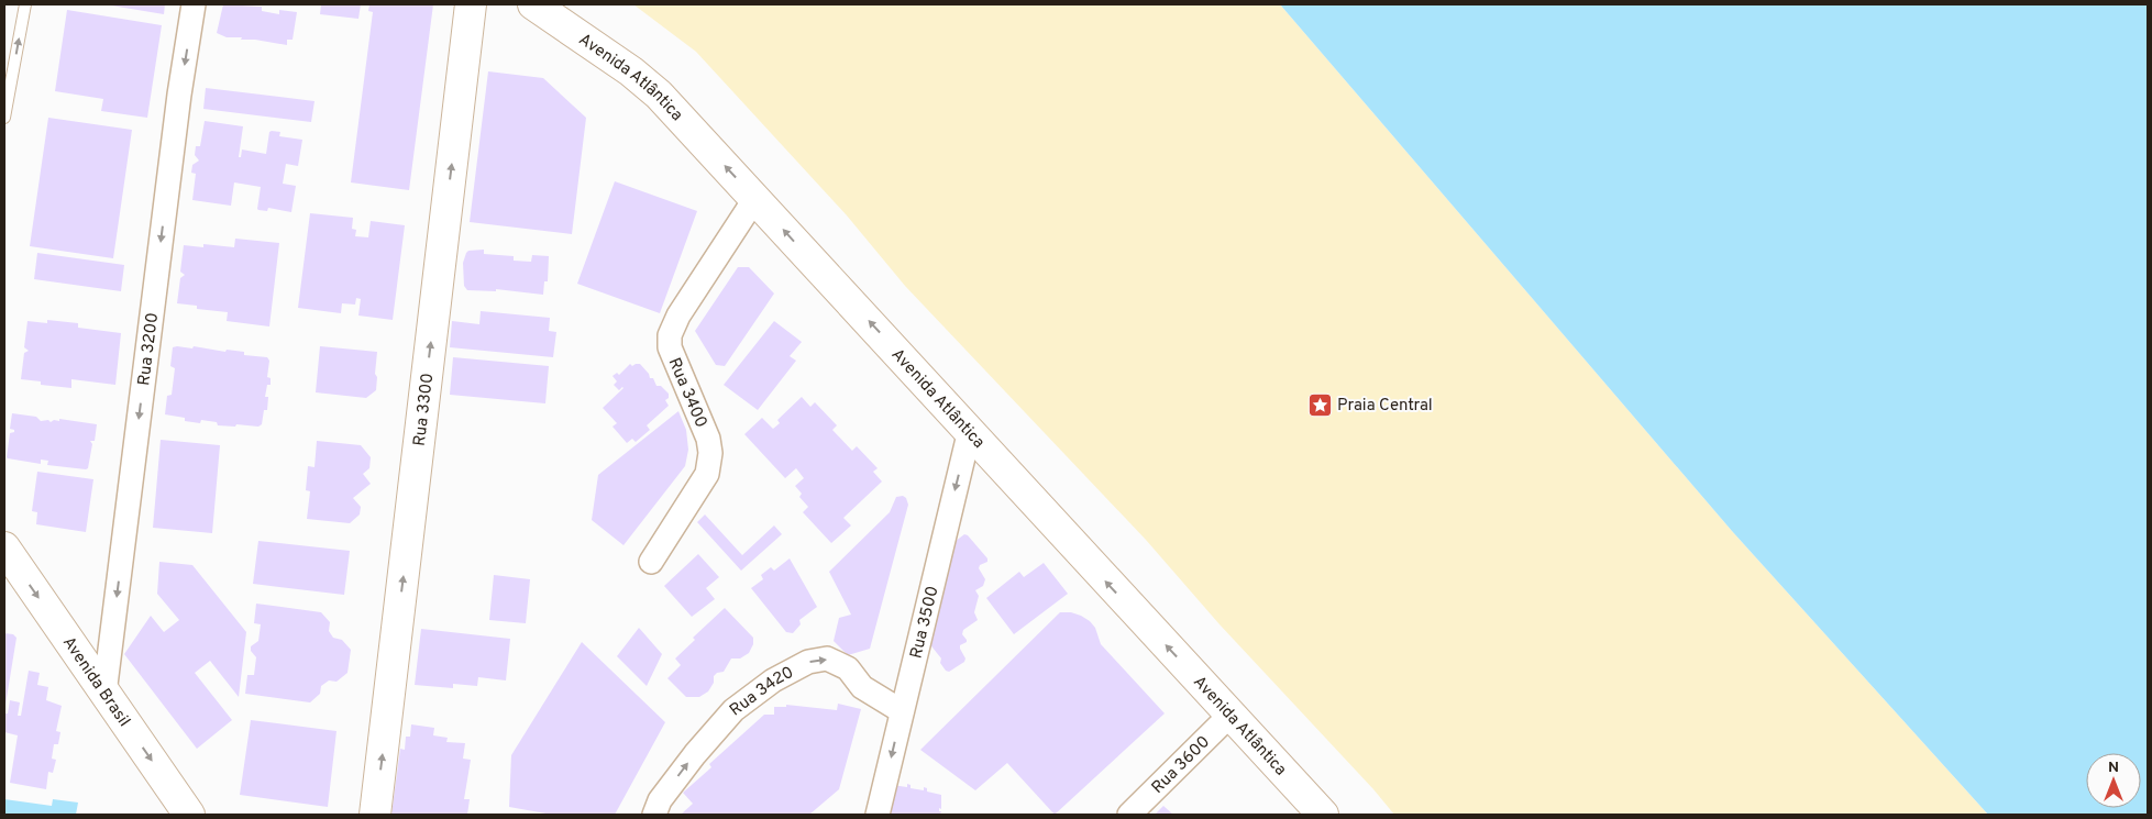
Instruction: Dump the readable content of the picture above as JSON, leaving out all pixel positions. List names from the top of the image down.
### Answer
{
  "streets": {
    "main road": ["Avenida Atlântica", "Rua 3300", "Avenida Brasil"],
    "street": [
      "Rua 3200",
      "Rua 3400",
      "Rua 3500",
      "Rua 3420",
      "Rua 3600"
    ]
  },
  "crossings": [
    ["Avenida Atlântica", "Rua 3400"],
    ["Avenida Atlântica", "Rua 3500"],
    ["Avenida Atlântica", "Rua 3600"],
    ["Rua 3200", "Avenida Brasil"],
    ["Rua 3500", "Rua 3420"]
  ],
  "one_way": [
    "Avenida Atlântica",
    "Rua 3200",
    "Rua 3300",
    "Rua 3500",
    "Avenida Brasil",
    "Rua 3420"
  ],
  "places": {
    "place": ["Praia Central"]
  },
  "north": "top"
}
